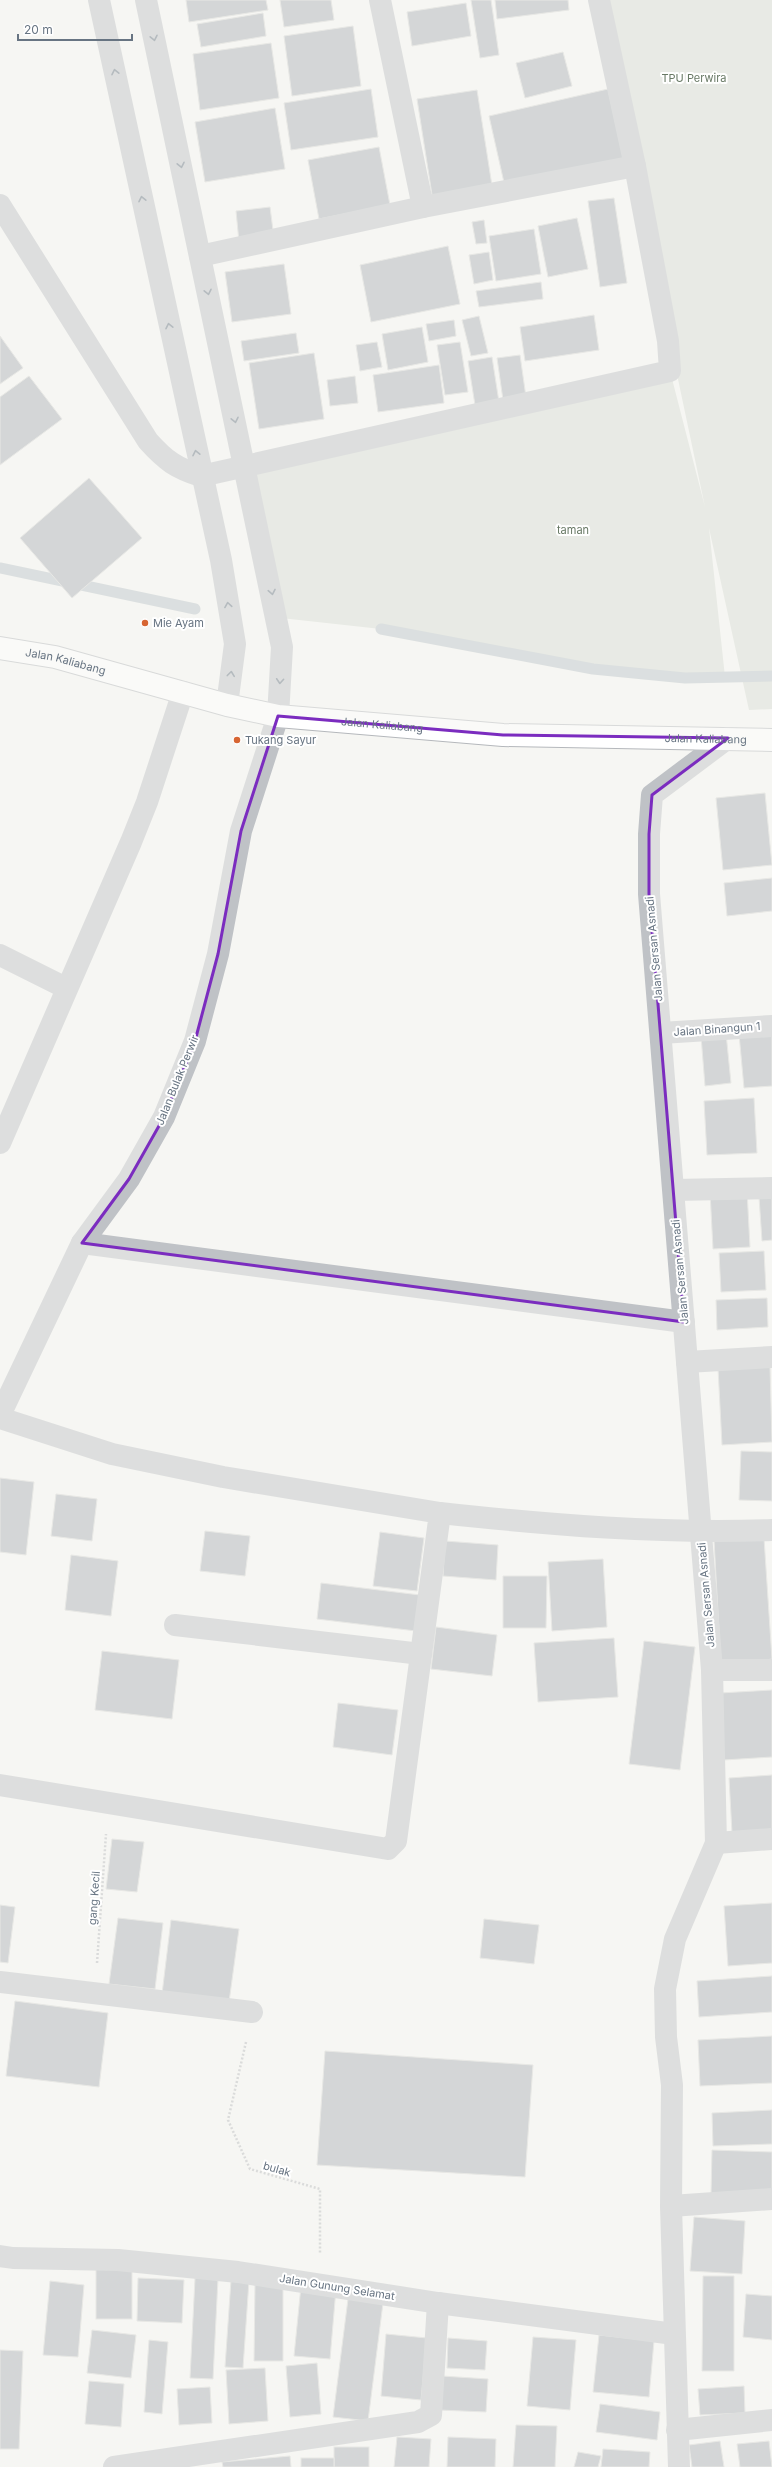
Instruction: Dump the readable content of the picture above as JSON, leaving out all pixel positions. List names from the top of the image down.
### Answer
{
  "streets": {
    "main road": ["Jalan Kaliabang"],
    "street": [
      "Jalan Sersan Asnadi",
      "Jalan Binangun 1",
      "Jalan Bulak Perwir",
      "Jalan Gunung Selamat"
    ],
    "path": ["gang Kecil", "bulak"]
  },
  "crossings": [
    ["Jalan Kaliabang", "Jalan Sersan Asnadi"],
    ["Jalan Kaliabang", "Jalan Bulak Perwir"],
    ["Jalan Sersan Asnadi", "Jalan Binangun 1"],
    ["bulak", "Jalan Gunung Selamat"]
  ],
  "parks": ["TPU Perwira", "taman"],
  "places": ["Mie Ayam", "Tukang Sayur"],
  "scale_bar": "20 m"
}
